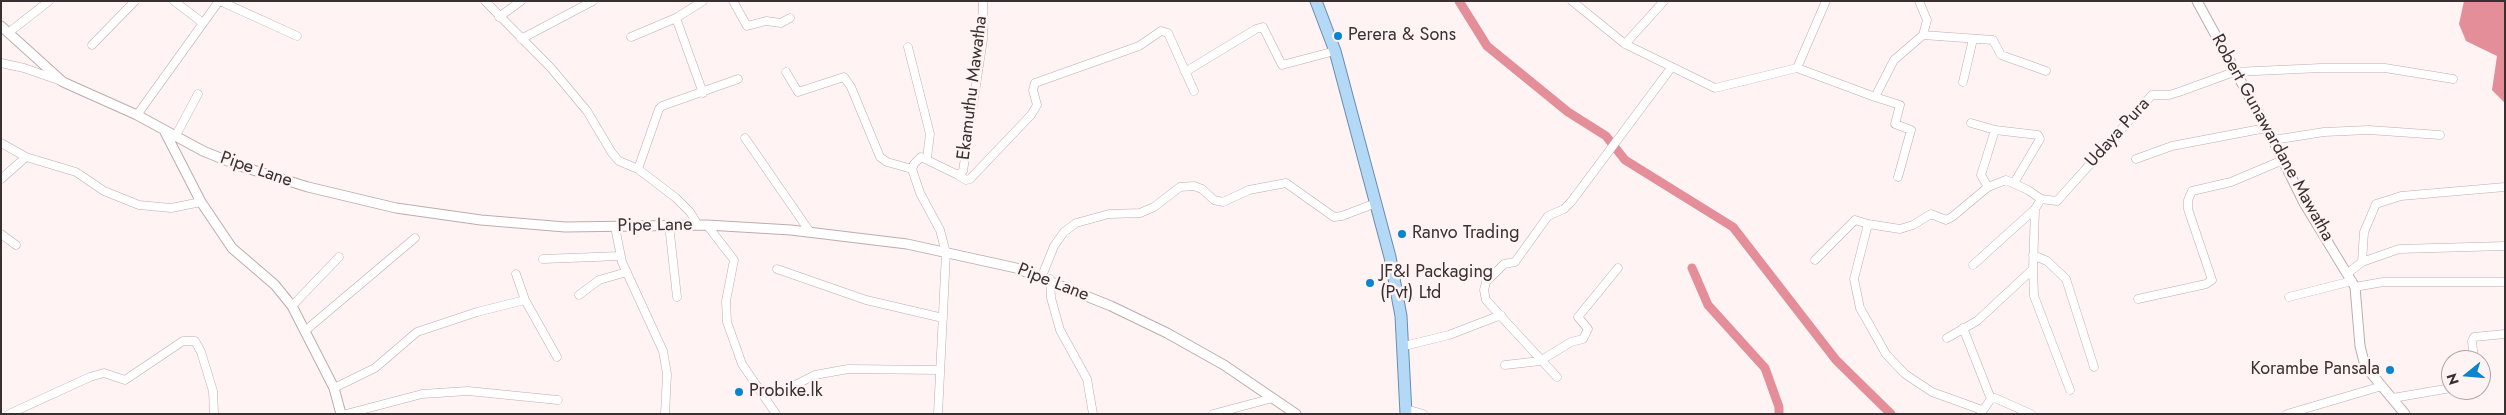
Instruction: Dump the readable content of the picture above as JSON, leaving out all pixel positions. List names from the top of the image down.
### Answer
{
  "streets": {
    "street": [
      "Ekamuthu Mawatha",
      "Udaya Pura",
      "Robert Gunawardane Mawatha",
      "Pipe Lane"
    ]
  },
  "crossings": [
    ["Udaya Pura", "Robert Gunawardane Mawatha"]
  ],
  "places": [
    "Perera & Sons",
    "Ranvo Trading",
    "JF&I Packaging (Pvt) Ltd",
    "Korambe Pansala",
    "Probike.lk"
  ],
  "north": "left"
}
